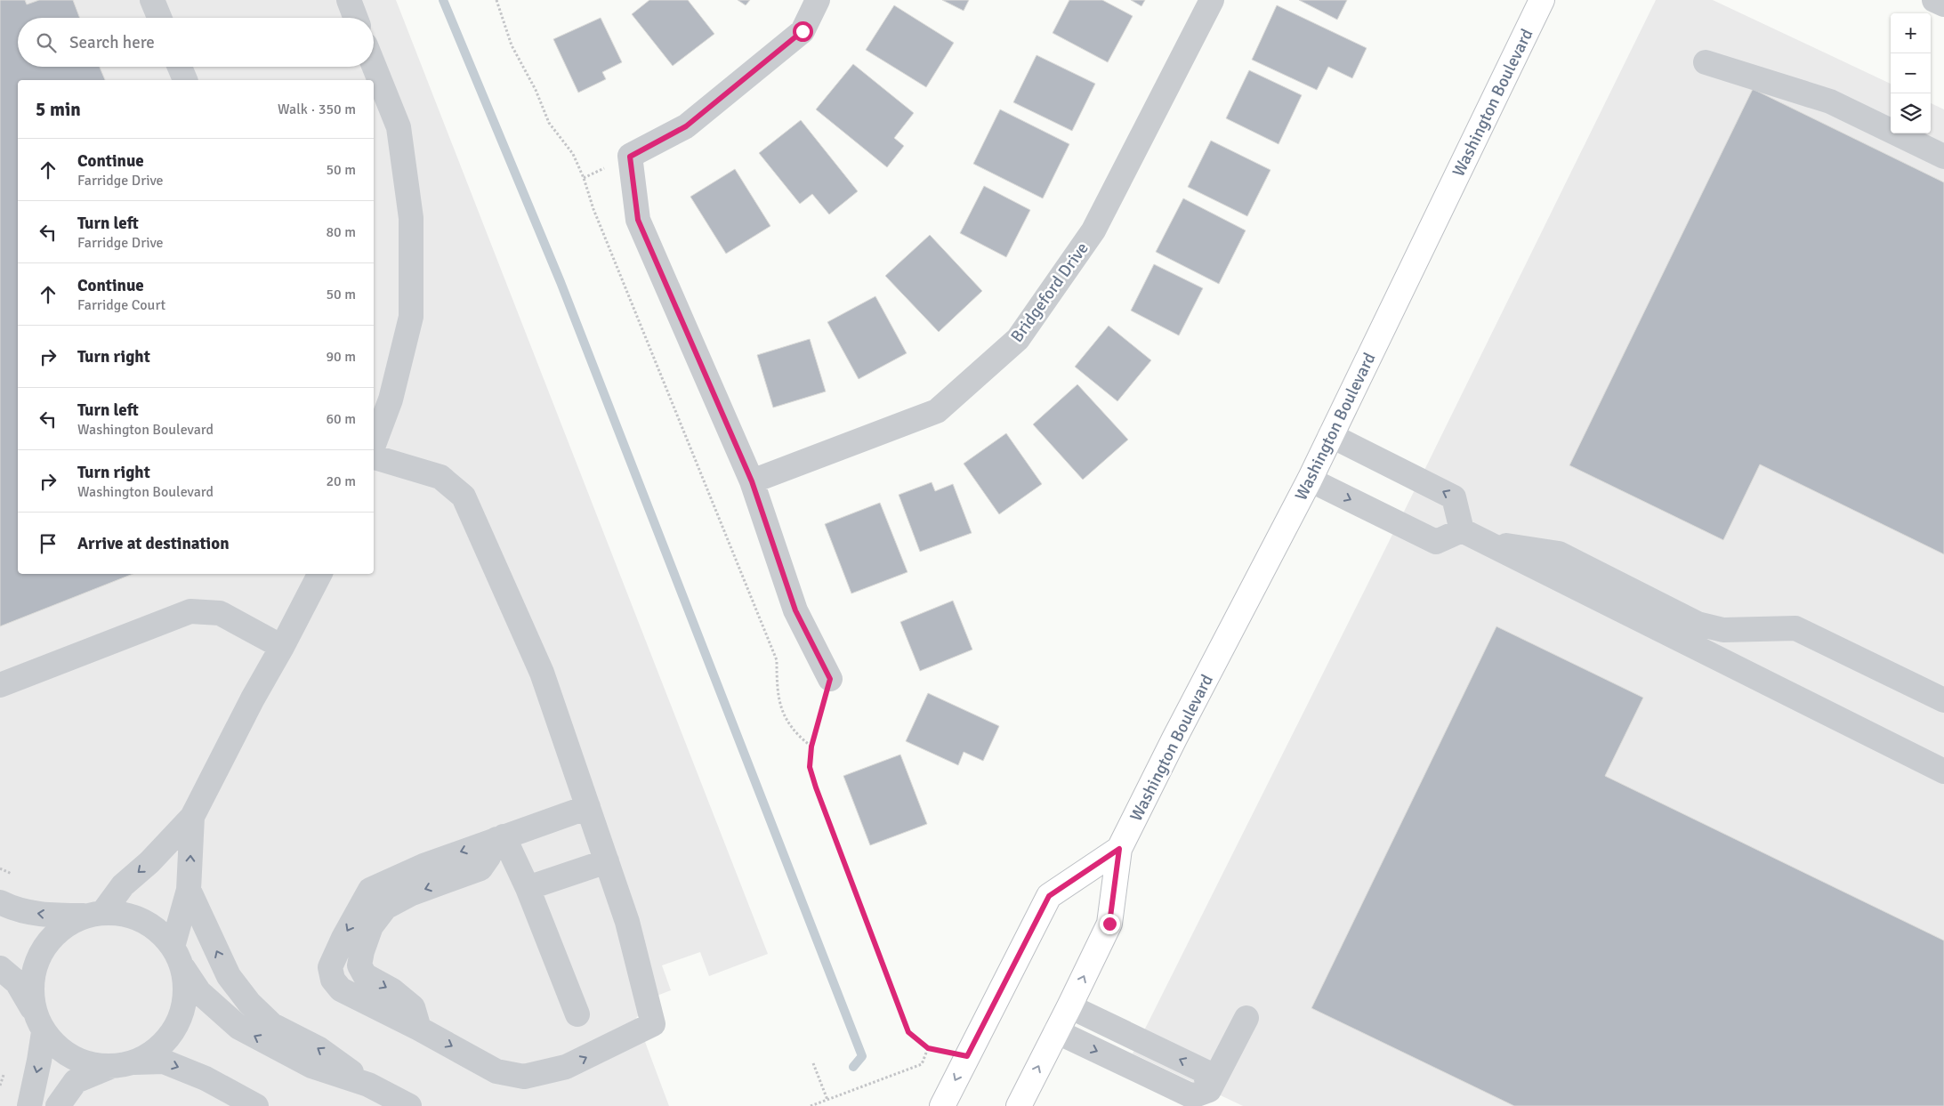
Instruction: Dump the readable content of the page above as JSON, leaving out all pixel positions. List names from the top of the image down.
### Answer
{
  "streets": {
    "main road": ["Washington Boulevard"],
    "street": ["Bridgeford Drive"]
  },
  "page": {
    "map_buttons": ["+", "−"],
    "search": "Search here",
    "heading": ["5 min", "Walk · 350 m"],
    "list": [
      ["Continue", "Farridge Drive", "50 m"],
      ["Turn left", "Farridge Drive", "80 m"],
      ["Continue", "Farridge Court", "50 m"],
      ["Turn right", "90 m"],
      ["Turn left", "Washington Boulevard", "60 m"],
      ["Turn right", "Washington Boulevard", "20 m"],
      "Arrive at destination"
    ]
  }
}
